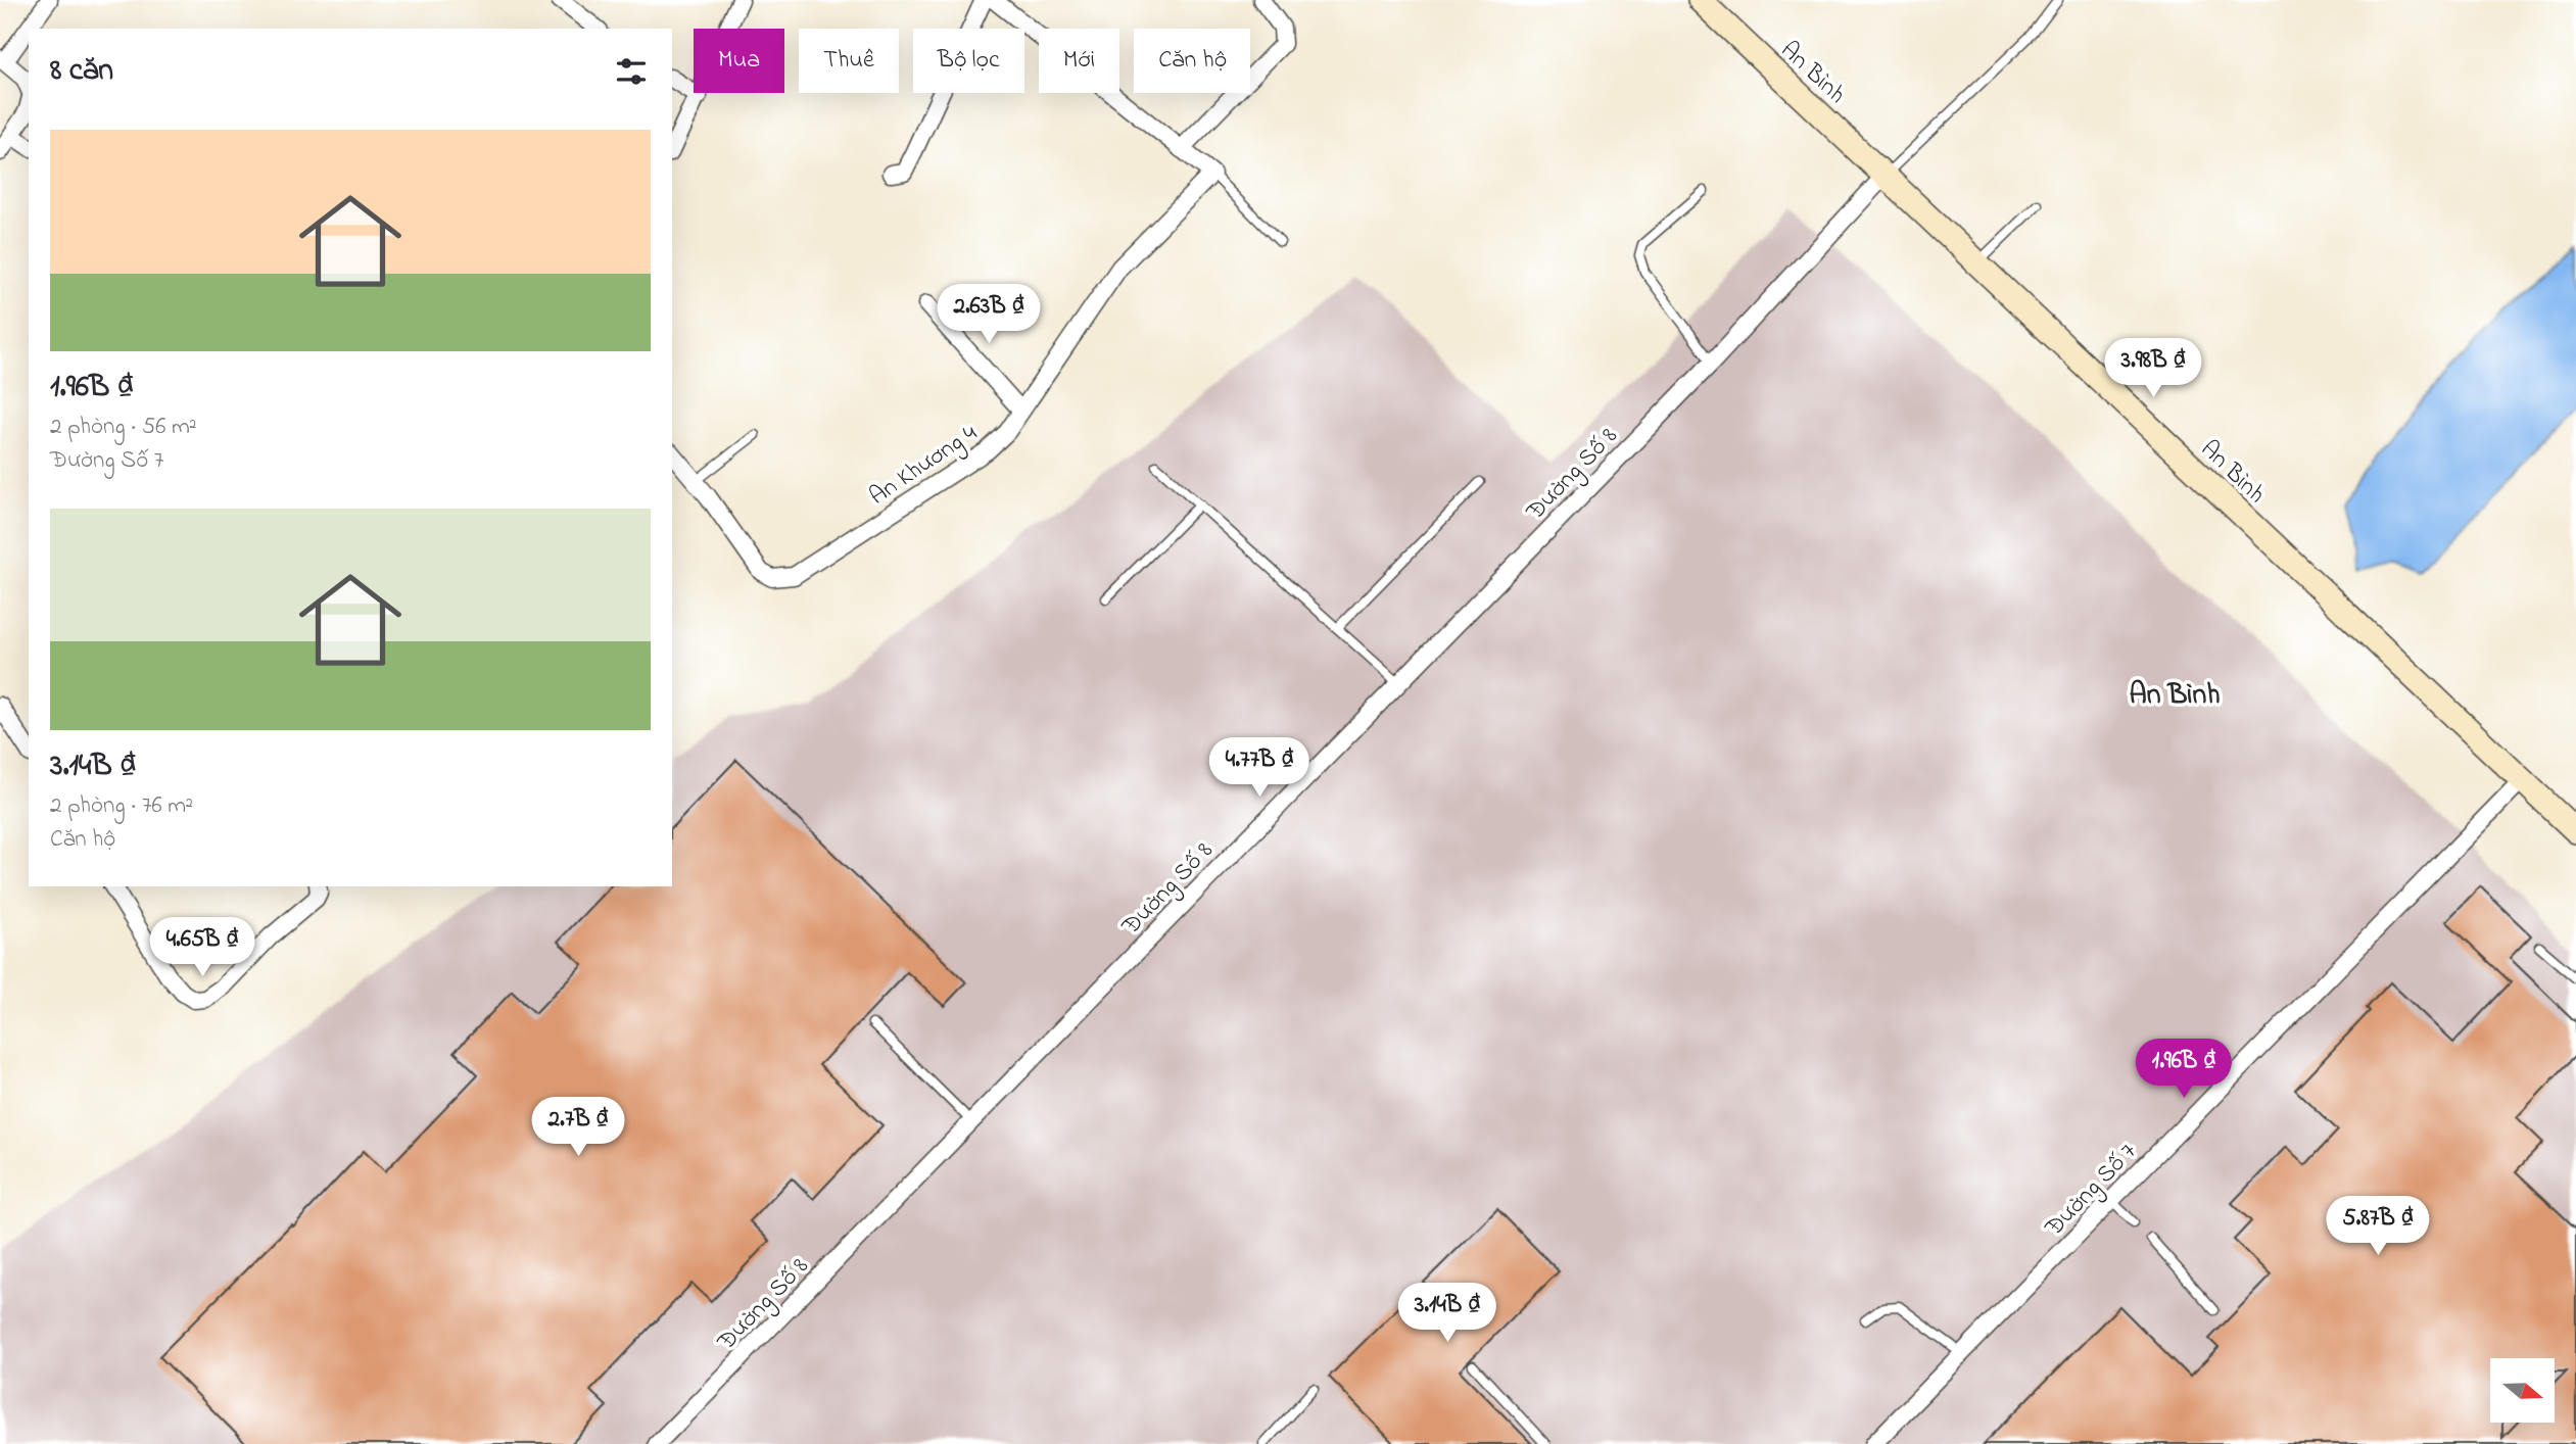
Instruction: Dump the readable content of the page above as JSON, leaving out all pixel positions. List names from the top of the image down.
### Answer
{
  "streets": {
    "main road": ["An Bình"],
    "street": ["An Khương 4", "Đường Số 8", "Đường Số 7"]
  },
  "crossings": [
    ["An Bình", "Đường Số 8"],
    ["An Bình", "Đường Số 7"]
  ],
  "districts": ["An Bình"],
  "north": "right",
  "page": {
    "chip": [
      "Mua",
      "Thuê",
      "Bộ lọc",
      "Mới",
      "Căn hộ"
    ],
    "heading": "8 căn",
    "list": [
      {
        "name": "1.96B ₫",
        "note": "2 phòng · 56 m² · Đường Số 7"
      },
      {
        "name": "3.14B ₫",
        "note": "2 phòng · 76 m² · Căn hộ"
      }
    ],
    "price": [
      "2.63B ₫",
      "3.98B ₫",
      "4.77B ₫",
      "4.65B ₫",
      "1.96B ₫",
      "2.7B ₫",
      "5.87B ₫",
      "3.14B ₫"
    ]
  }
}
